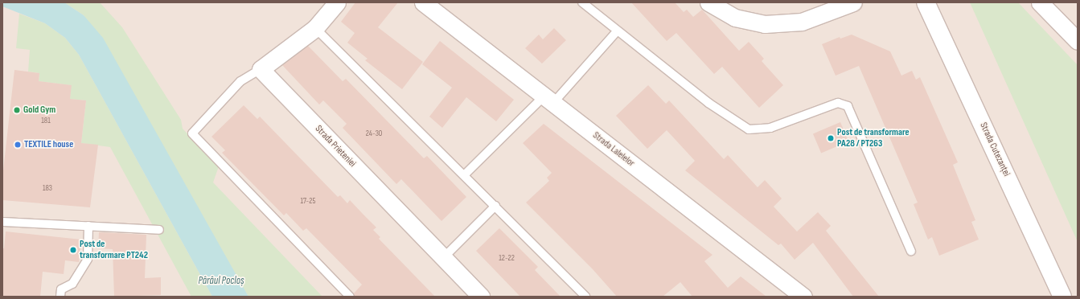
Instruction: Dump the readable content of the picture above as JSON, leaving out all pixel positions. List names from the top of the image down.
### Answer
{
  "streets": {
    "street": ["Strada Prieteniei", "Strada Lalelelor", "Strada Cutezanței"]
  },
  "water": ["Pârâul Pocloș"],
  "places": [
    "Gold Gym",
    "Post de transformare PA28 / PT263",
    "TEXTILE house",
    "Post de transformare PT242"
  ],
  "house_numbers": [
    "181",
    "24-30",
    "183",
    "17-25",
    "12-22"
  ]
}
